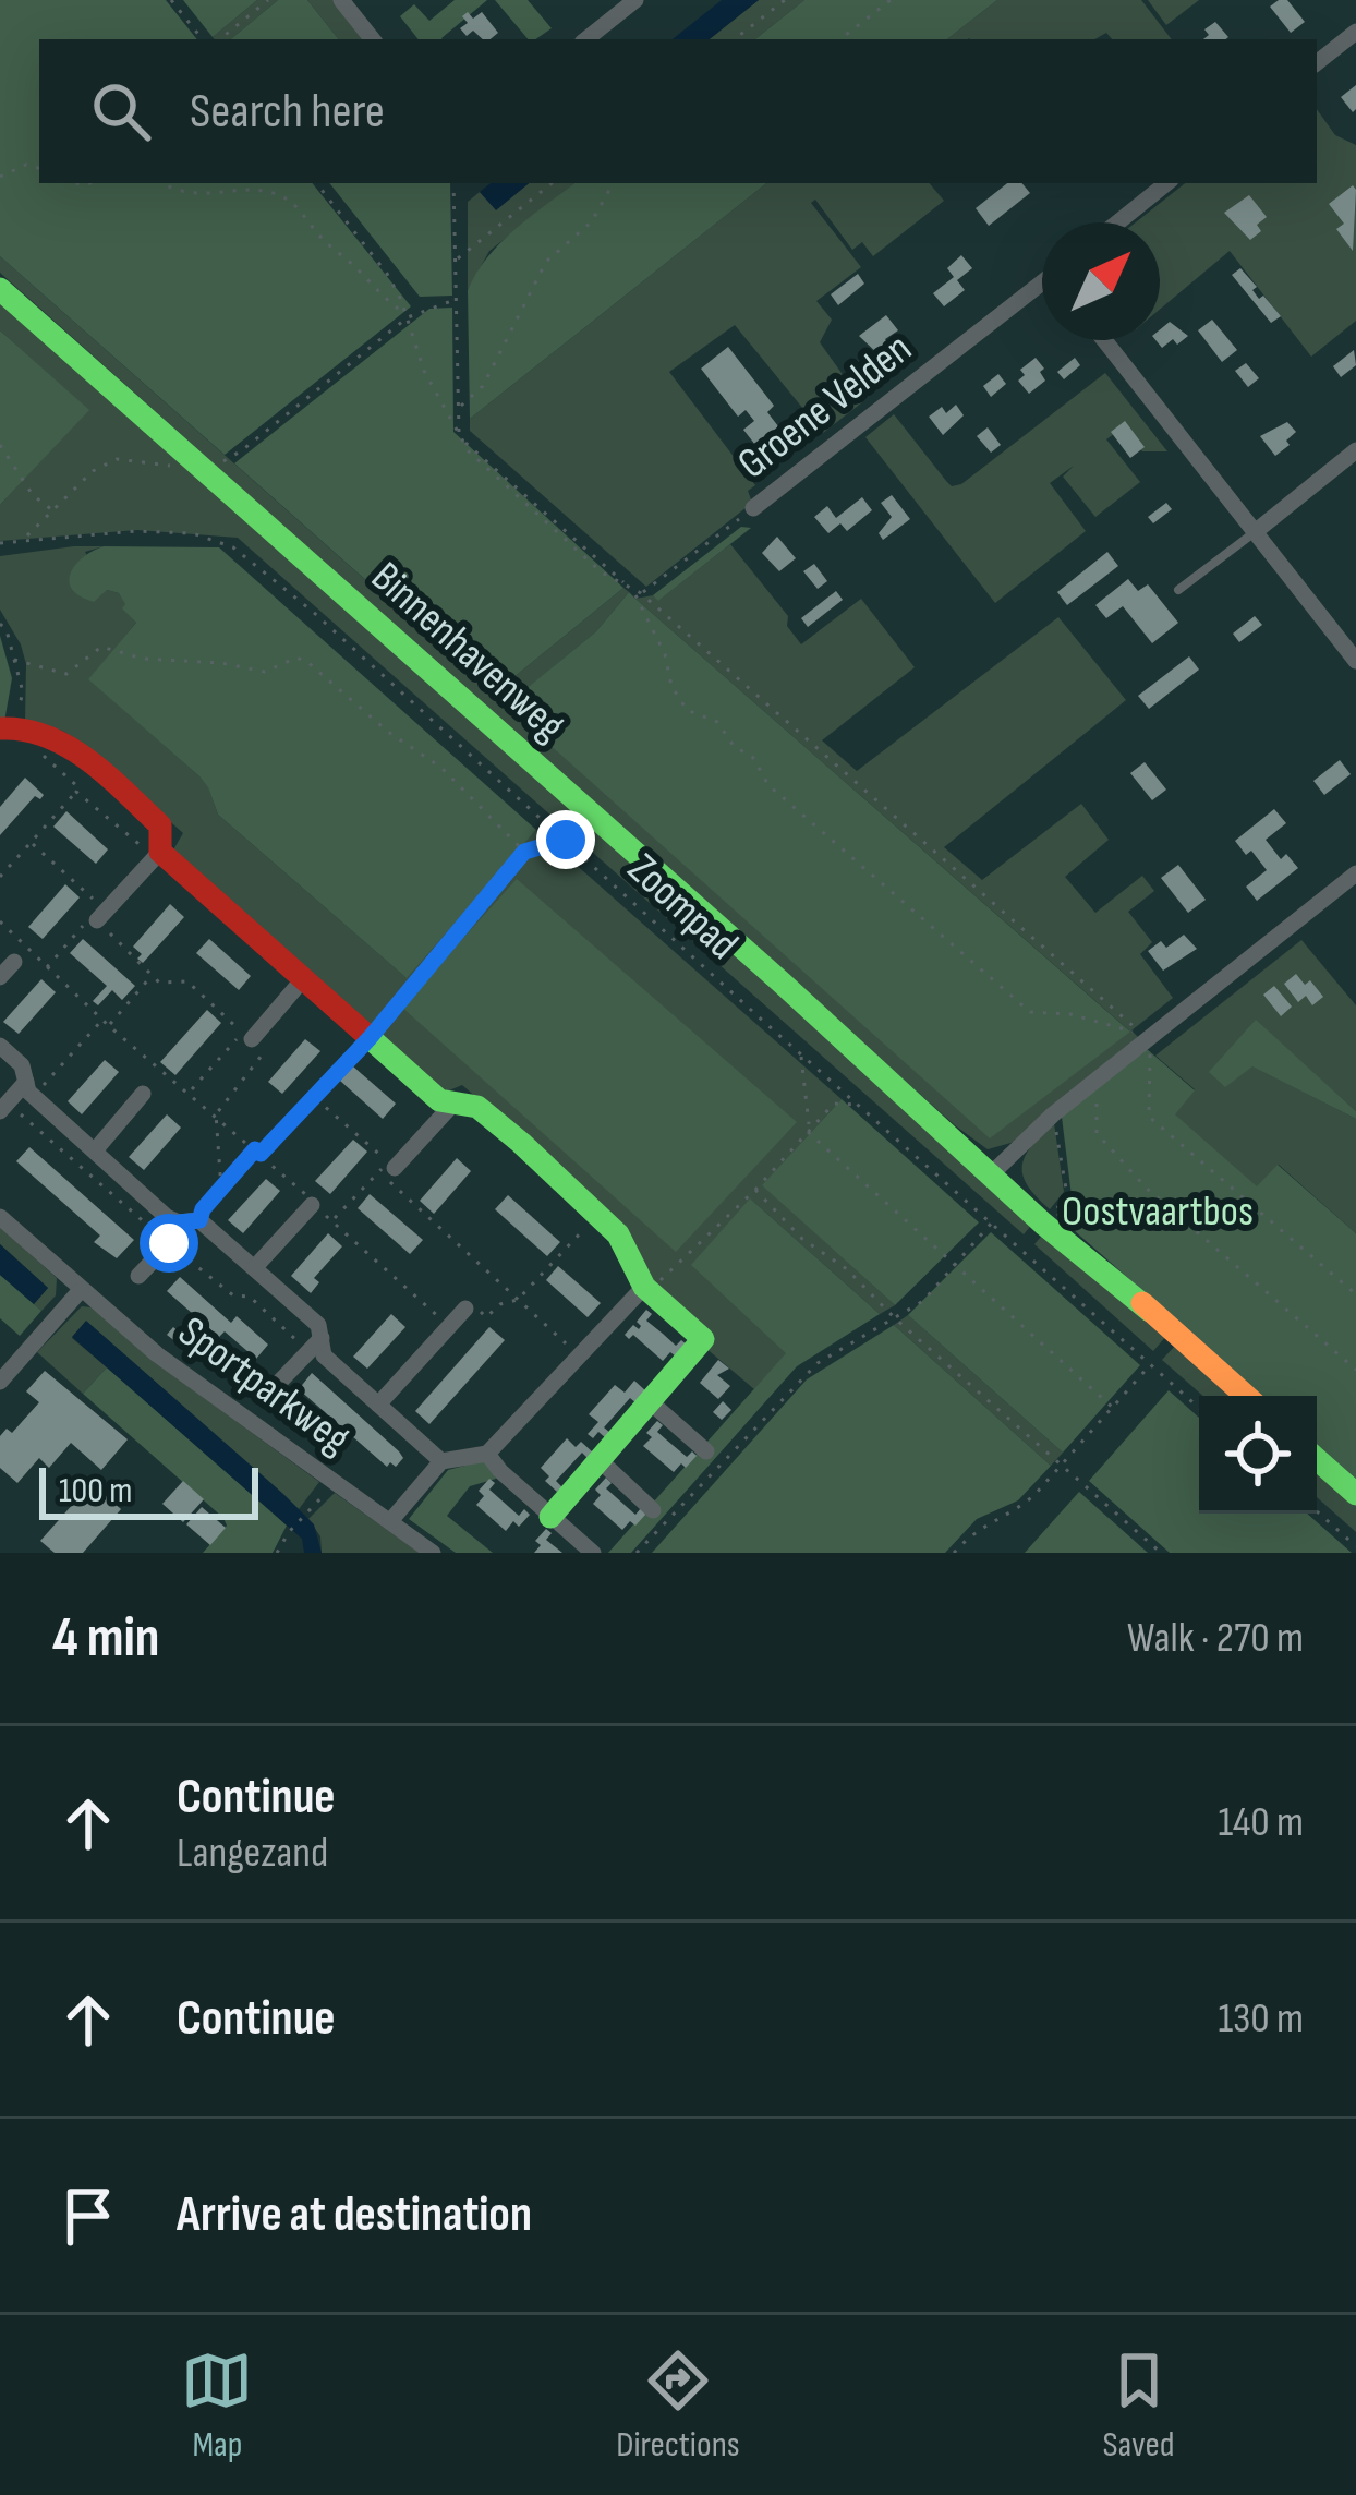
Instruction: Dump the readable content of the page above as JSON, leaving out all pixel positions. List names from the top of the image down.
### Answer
{
  "streets": {
    "street": ["Groene Velden", "Binnenhavenweg", "Sportparkweg"],
    "path": ["Zoompad"]
  },
  "parks": ["Oostvaartbos"],
  "scale_bar": "100 m",
  "north": "top right",
  "page": {
    "search": "Search here",
    "scale": "100 m",
    "heading": ["4 min", "Walk · 270 m"],
    "list": [
      ["Continue", "Langezand", "140 m"],
      ["Continue", "130 m"],
      "Arrive at destination"
    ],
    "nav": ["Map", "Directions", "Saved"]
  }
}
